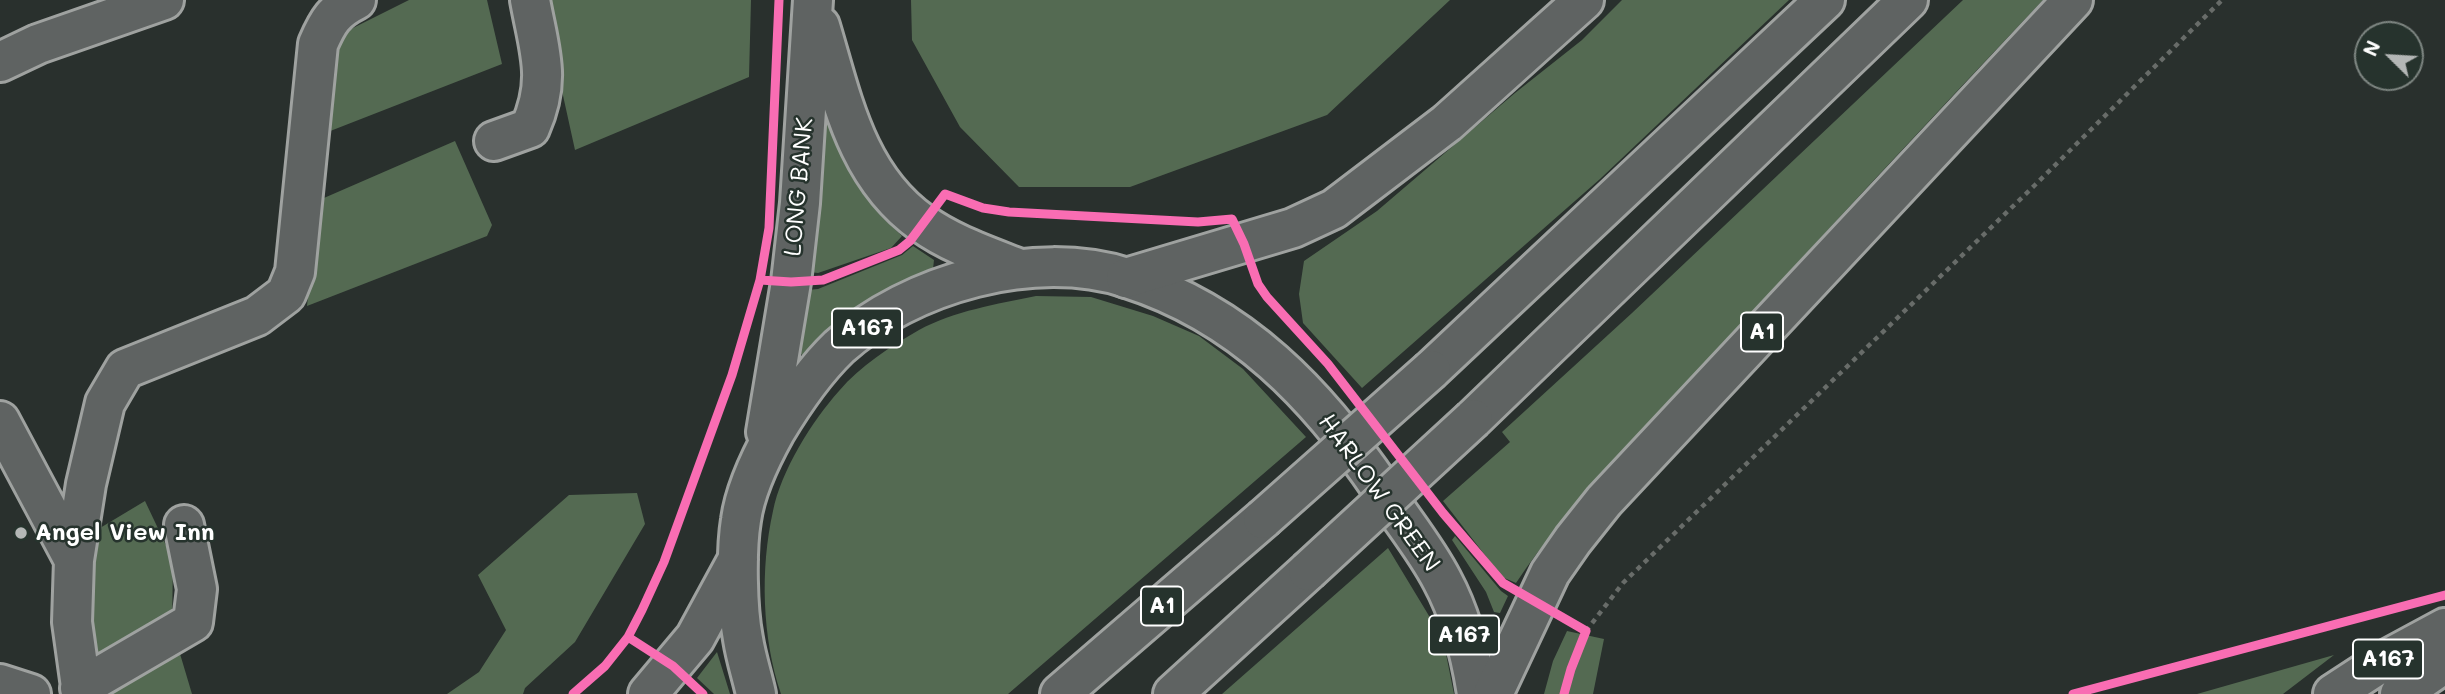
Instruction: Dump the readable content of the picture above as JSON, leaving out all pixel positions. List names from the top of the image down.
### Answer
{
  "streets": {
    "main road": [
      "LONG BANK",
      "A167",
      "A1",
      "HARLOW GREEN"
    ]
  },
  "crossings": [
    ["LONG BANK", "HARLOW GREEN"],
    ["A167", "HARLOW GREEN"]
  ],
  "places": ["Angel View Inn"],
  "north": "top left"
}
